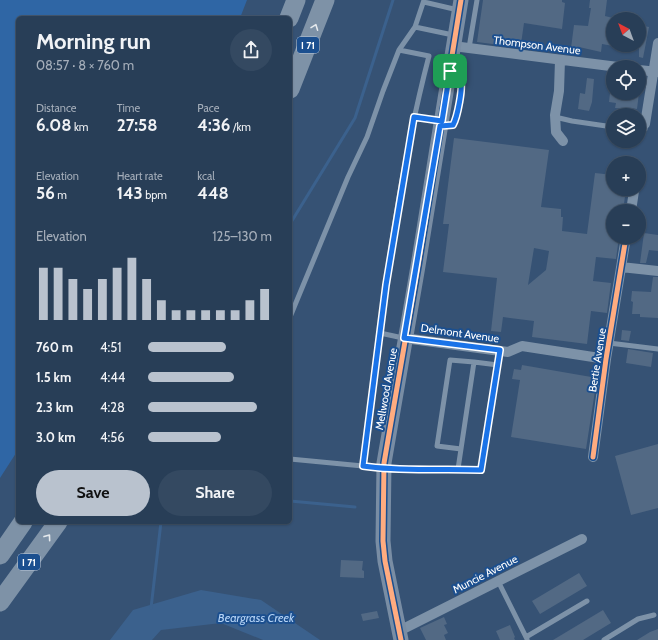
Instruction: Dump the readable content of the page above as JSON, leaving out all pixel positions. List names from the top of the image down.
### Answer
{
  "streets": {
    "highway": ["I 71"],
    "street": [
      "Thompson Avenue",
      "Delmont Avenue",
      "Bertie Avenue",
      "Mellwood Avenue",
      "Muncie Avenue"
    ]
  },
  "crossings": [
    ["Thompson Avenue", "Mellwood Avenue"],
    ["Delmont Avenue", "Bertie Avenue"],
    ["Delmont Avenue", "Mellwood Avenue"],
    ["Mellwood Avenue", "Muncie Avenue"]
  ],
  "water": ["Beargrass Creek"],
  "north": "top left",
  "page": {
    "map_buttons": ["+", "−"],
    "heading": ["Morning run", "08:57 · 8 × 760 m"],
    "stats": [
      ["Distance", "6.08 km"],
      ["Time", "27:58"],
      ["Pace", "4:36 /km"],
      ["Elevation", "56 m"],
      ["Heart rate", "143 bpm"],
      ["kcal", "448"]
    ],
    "chart": ["Elevation", "125–130 m"],
    "list": [
      {
        "name": "760 m",
        "note": "4:51"
      },
      {
        "name": "1.5 km",
        "note": "4:44"
      },
      {
        "name": "2.3 km",
        "note": "4:28"
      },
      {
        "name": "3.0 km",
        "note": "4:56"
      }
    ],
    "buttons": ["Save", "Share"]
  }
}
